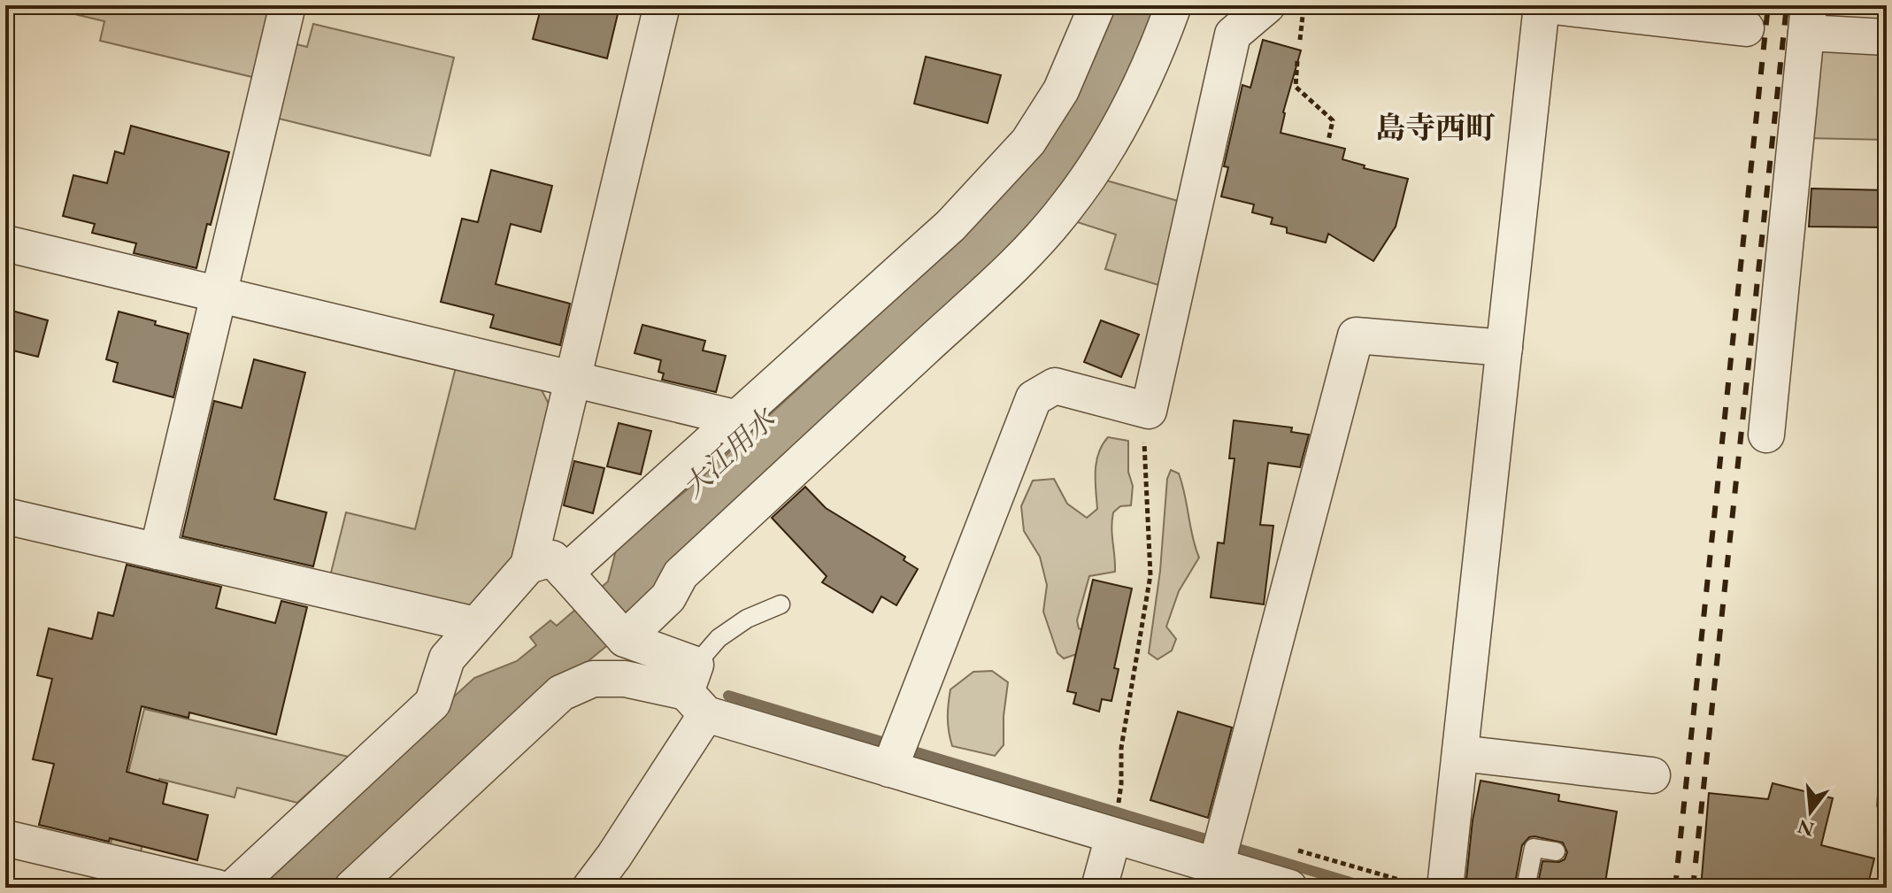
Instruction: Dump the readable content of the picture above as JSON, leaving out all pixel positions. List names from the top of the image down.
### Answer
{
  "districts": ["島寺西町"],
  "water": ["大江用水"],
  "north": "bottom"
}
